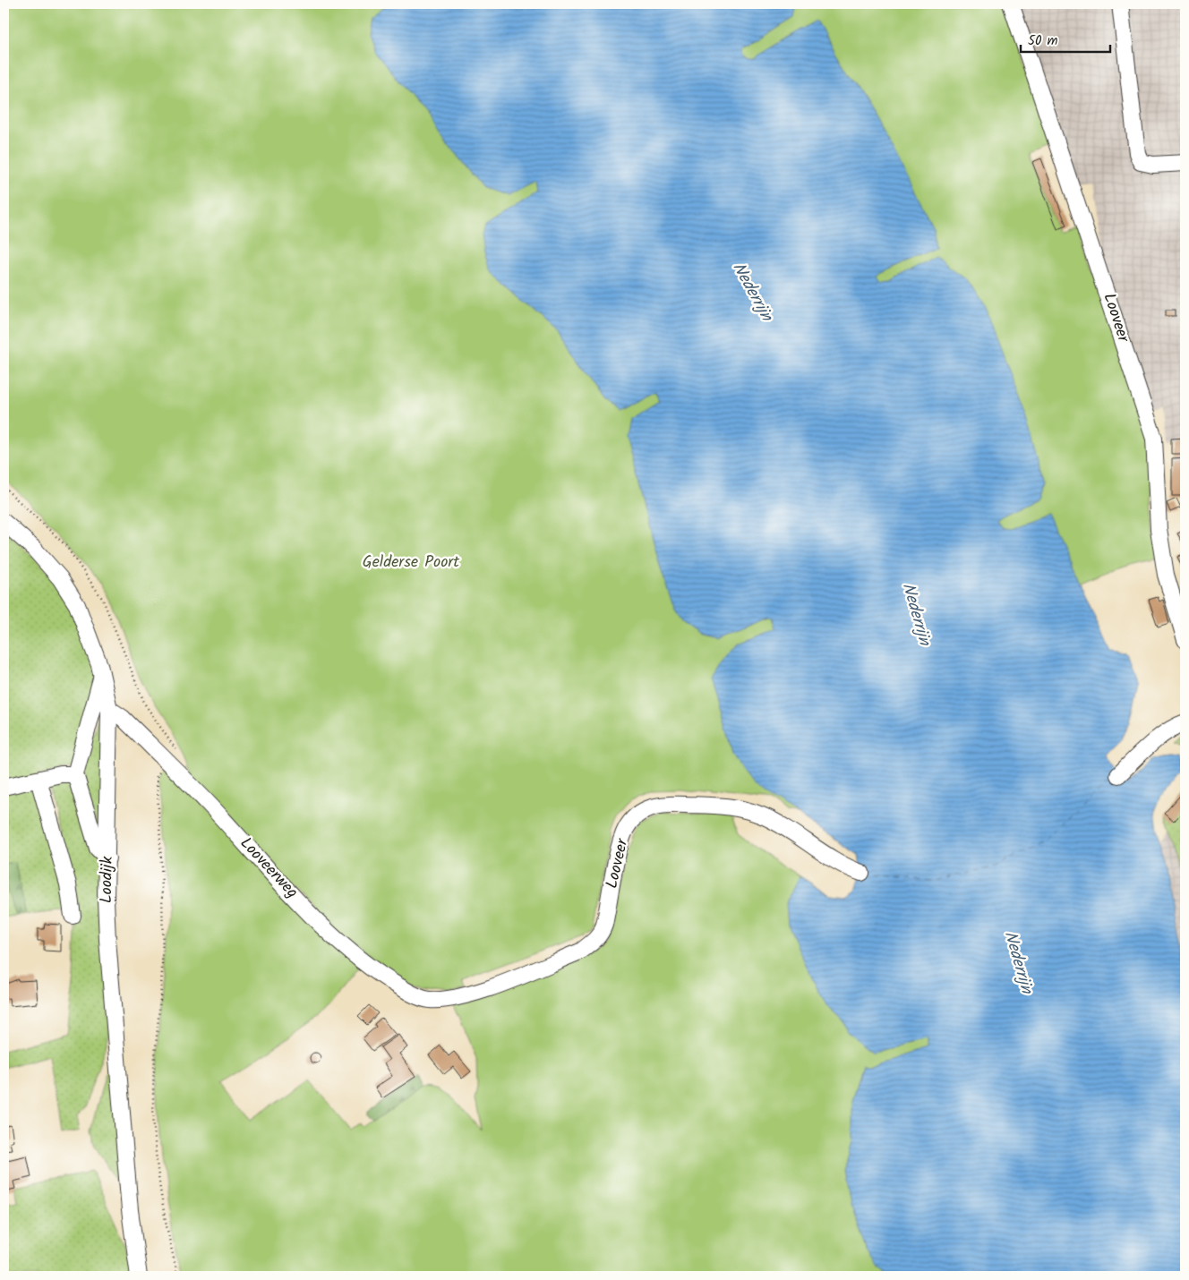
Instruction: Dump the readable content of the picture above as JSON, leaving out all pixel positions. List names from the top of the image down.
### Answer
{
  "streets": {
    "street": ["Looveer", "Looveerweg", "Loodijk"]
  },
  "crossings": [
    ["Looveer", "Looveerweg"],
    ["Looveerweg", "Loodijk"]
  ],
  "water": ["Nederrijn"],
  "parks": ["Gelderse Poort"],
  "scale_bar": "50 m"
}
